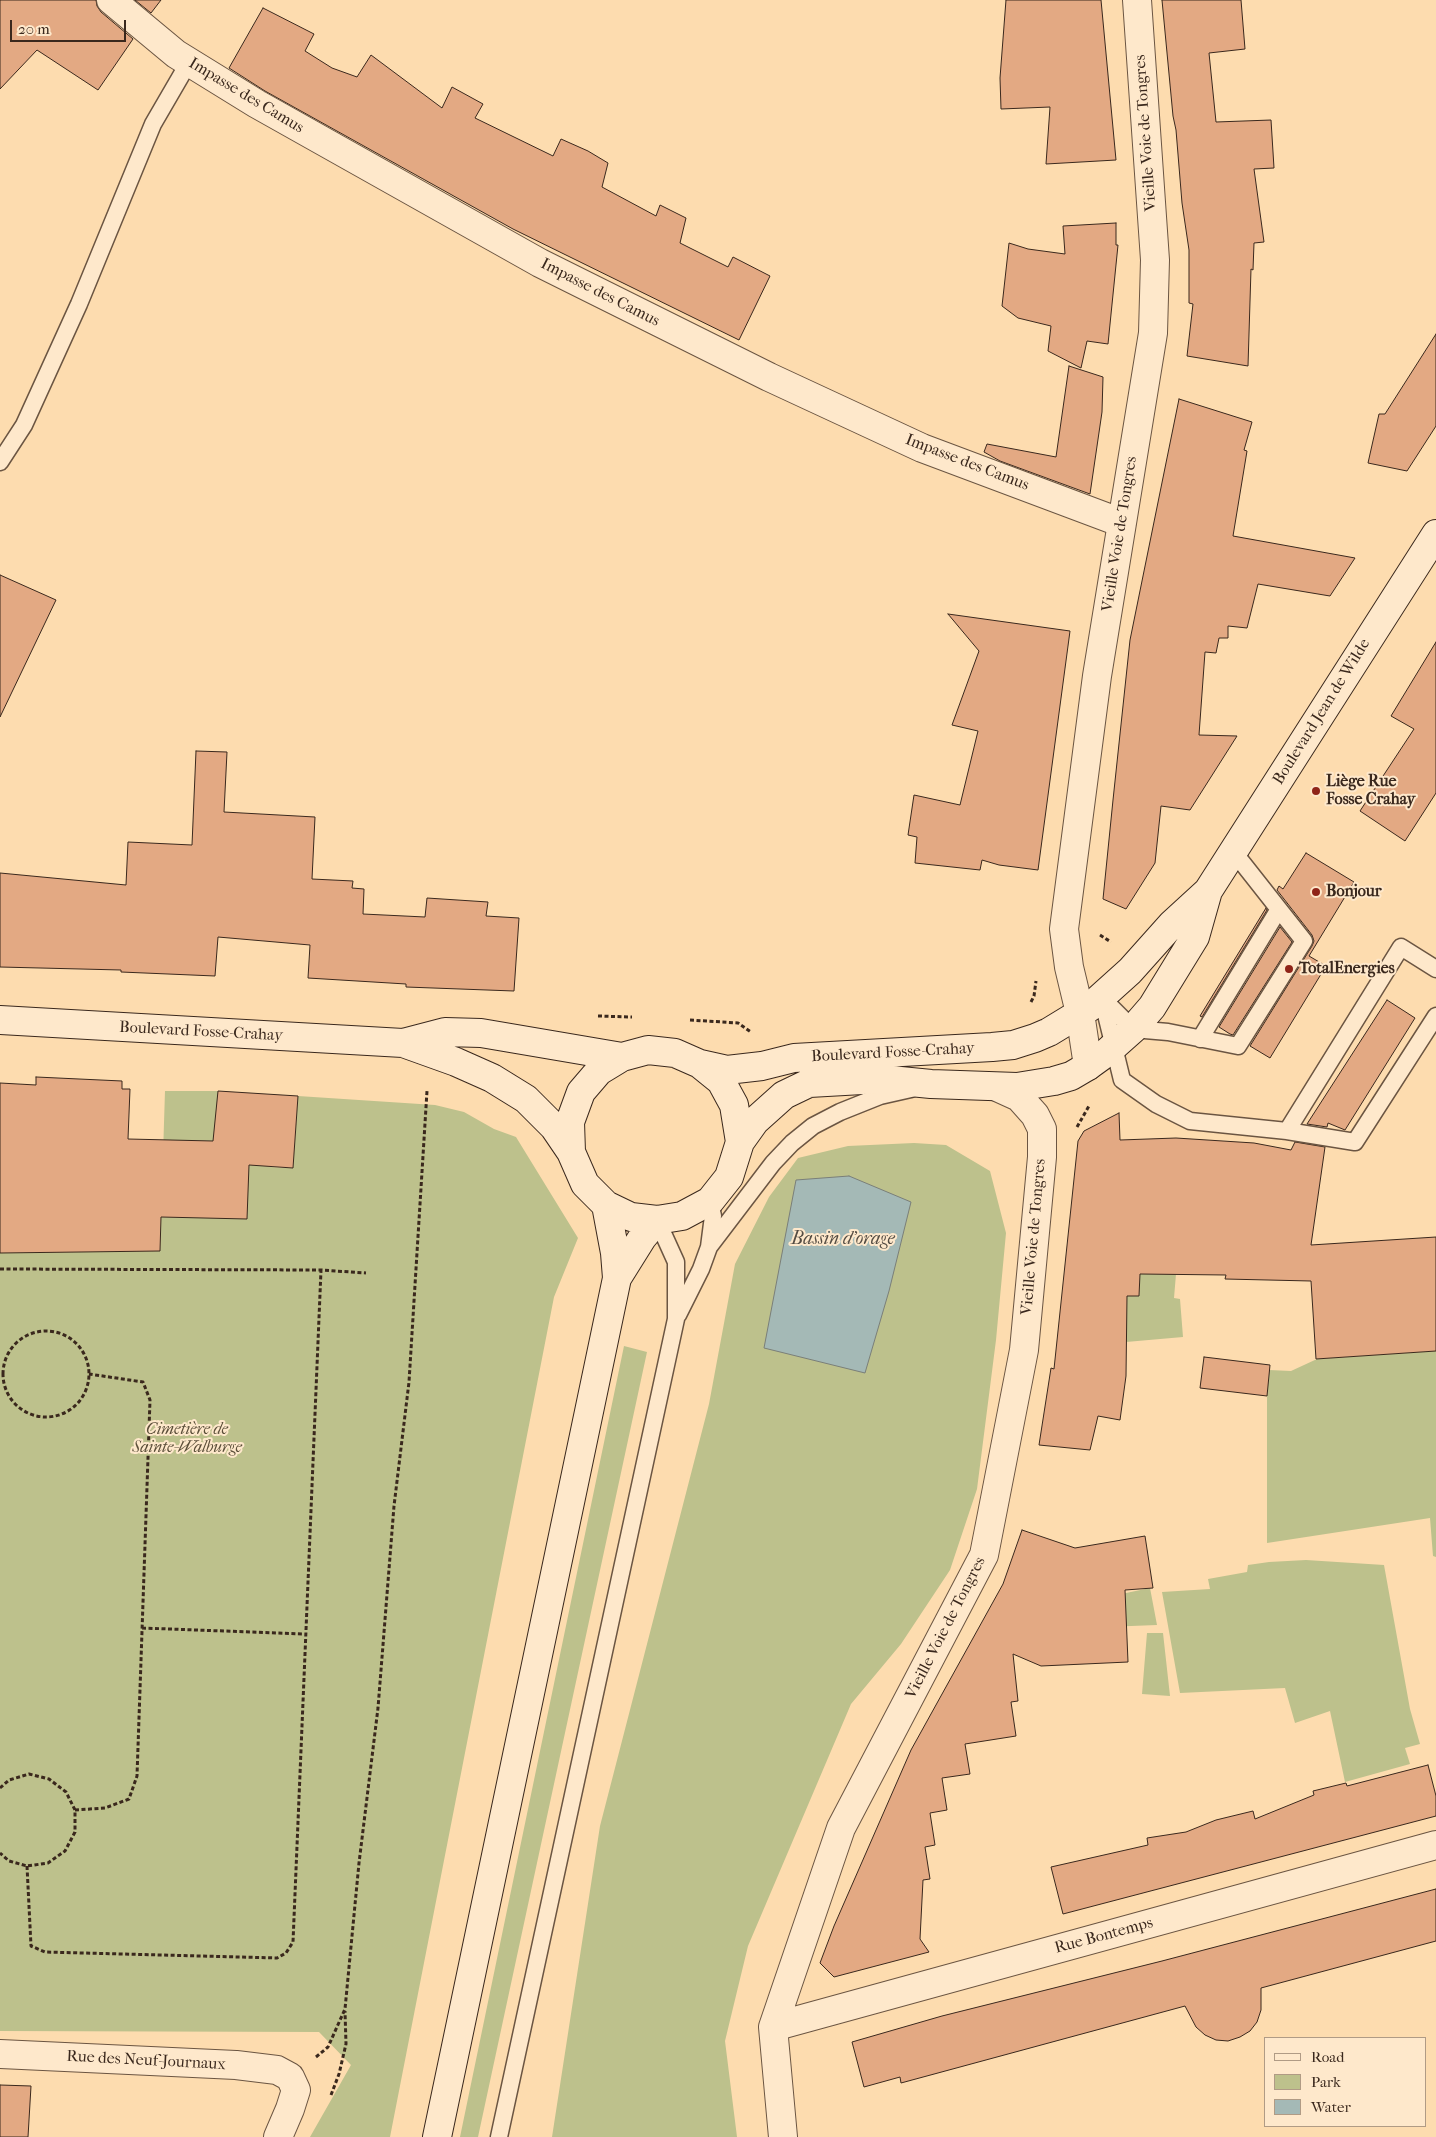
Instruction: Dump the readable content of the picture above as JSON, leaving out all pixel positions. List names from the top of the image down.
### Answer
{
  "streets": {
    "street": [
      "Impasse des Camus",
      "Vieille Voie de Tongres",
      "Boulevard Jean de Wilde",
      "Boulevard Fosse-Crahay",
      "Rue Bontemps",
      "Rue des Neuf-Journaux"
    ]
  },
  "crossings": [
    ["Impasse des Camus", "Vieille Voie de Tongres"],
    ["Vieille Voie de Tongres", "Boulevard Jean de Wilde"],
    ["Vieille Voie de Tongres", "Boulevard Fosse-Crahay"],
    ["Vieille Voie de Tongres", "Rue Bontemps"],
    ["Boulevard Jean de Wilde", "Boulevard Fosse-Crahay"]
  ],
  "water": ["Bassin d'orage"],
  "parks": ["Cimetière de Sainte-Walburge"],
  "places": ["Liège Rue Fosse Crahay", "Bonjour", "TotalEnergies"],
  "legend": ["Road", "Park", "Water"],
  "scale_bar": "20 m"
}
